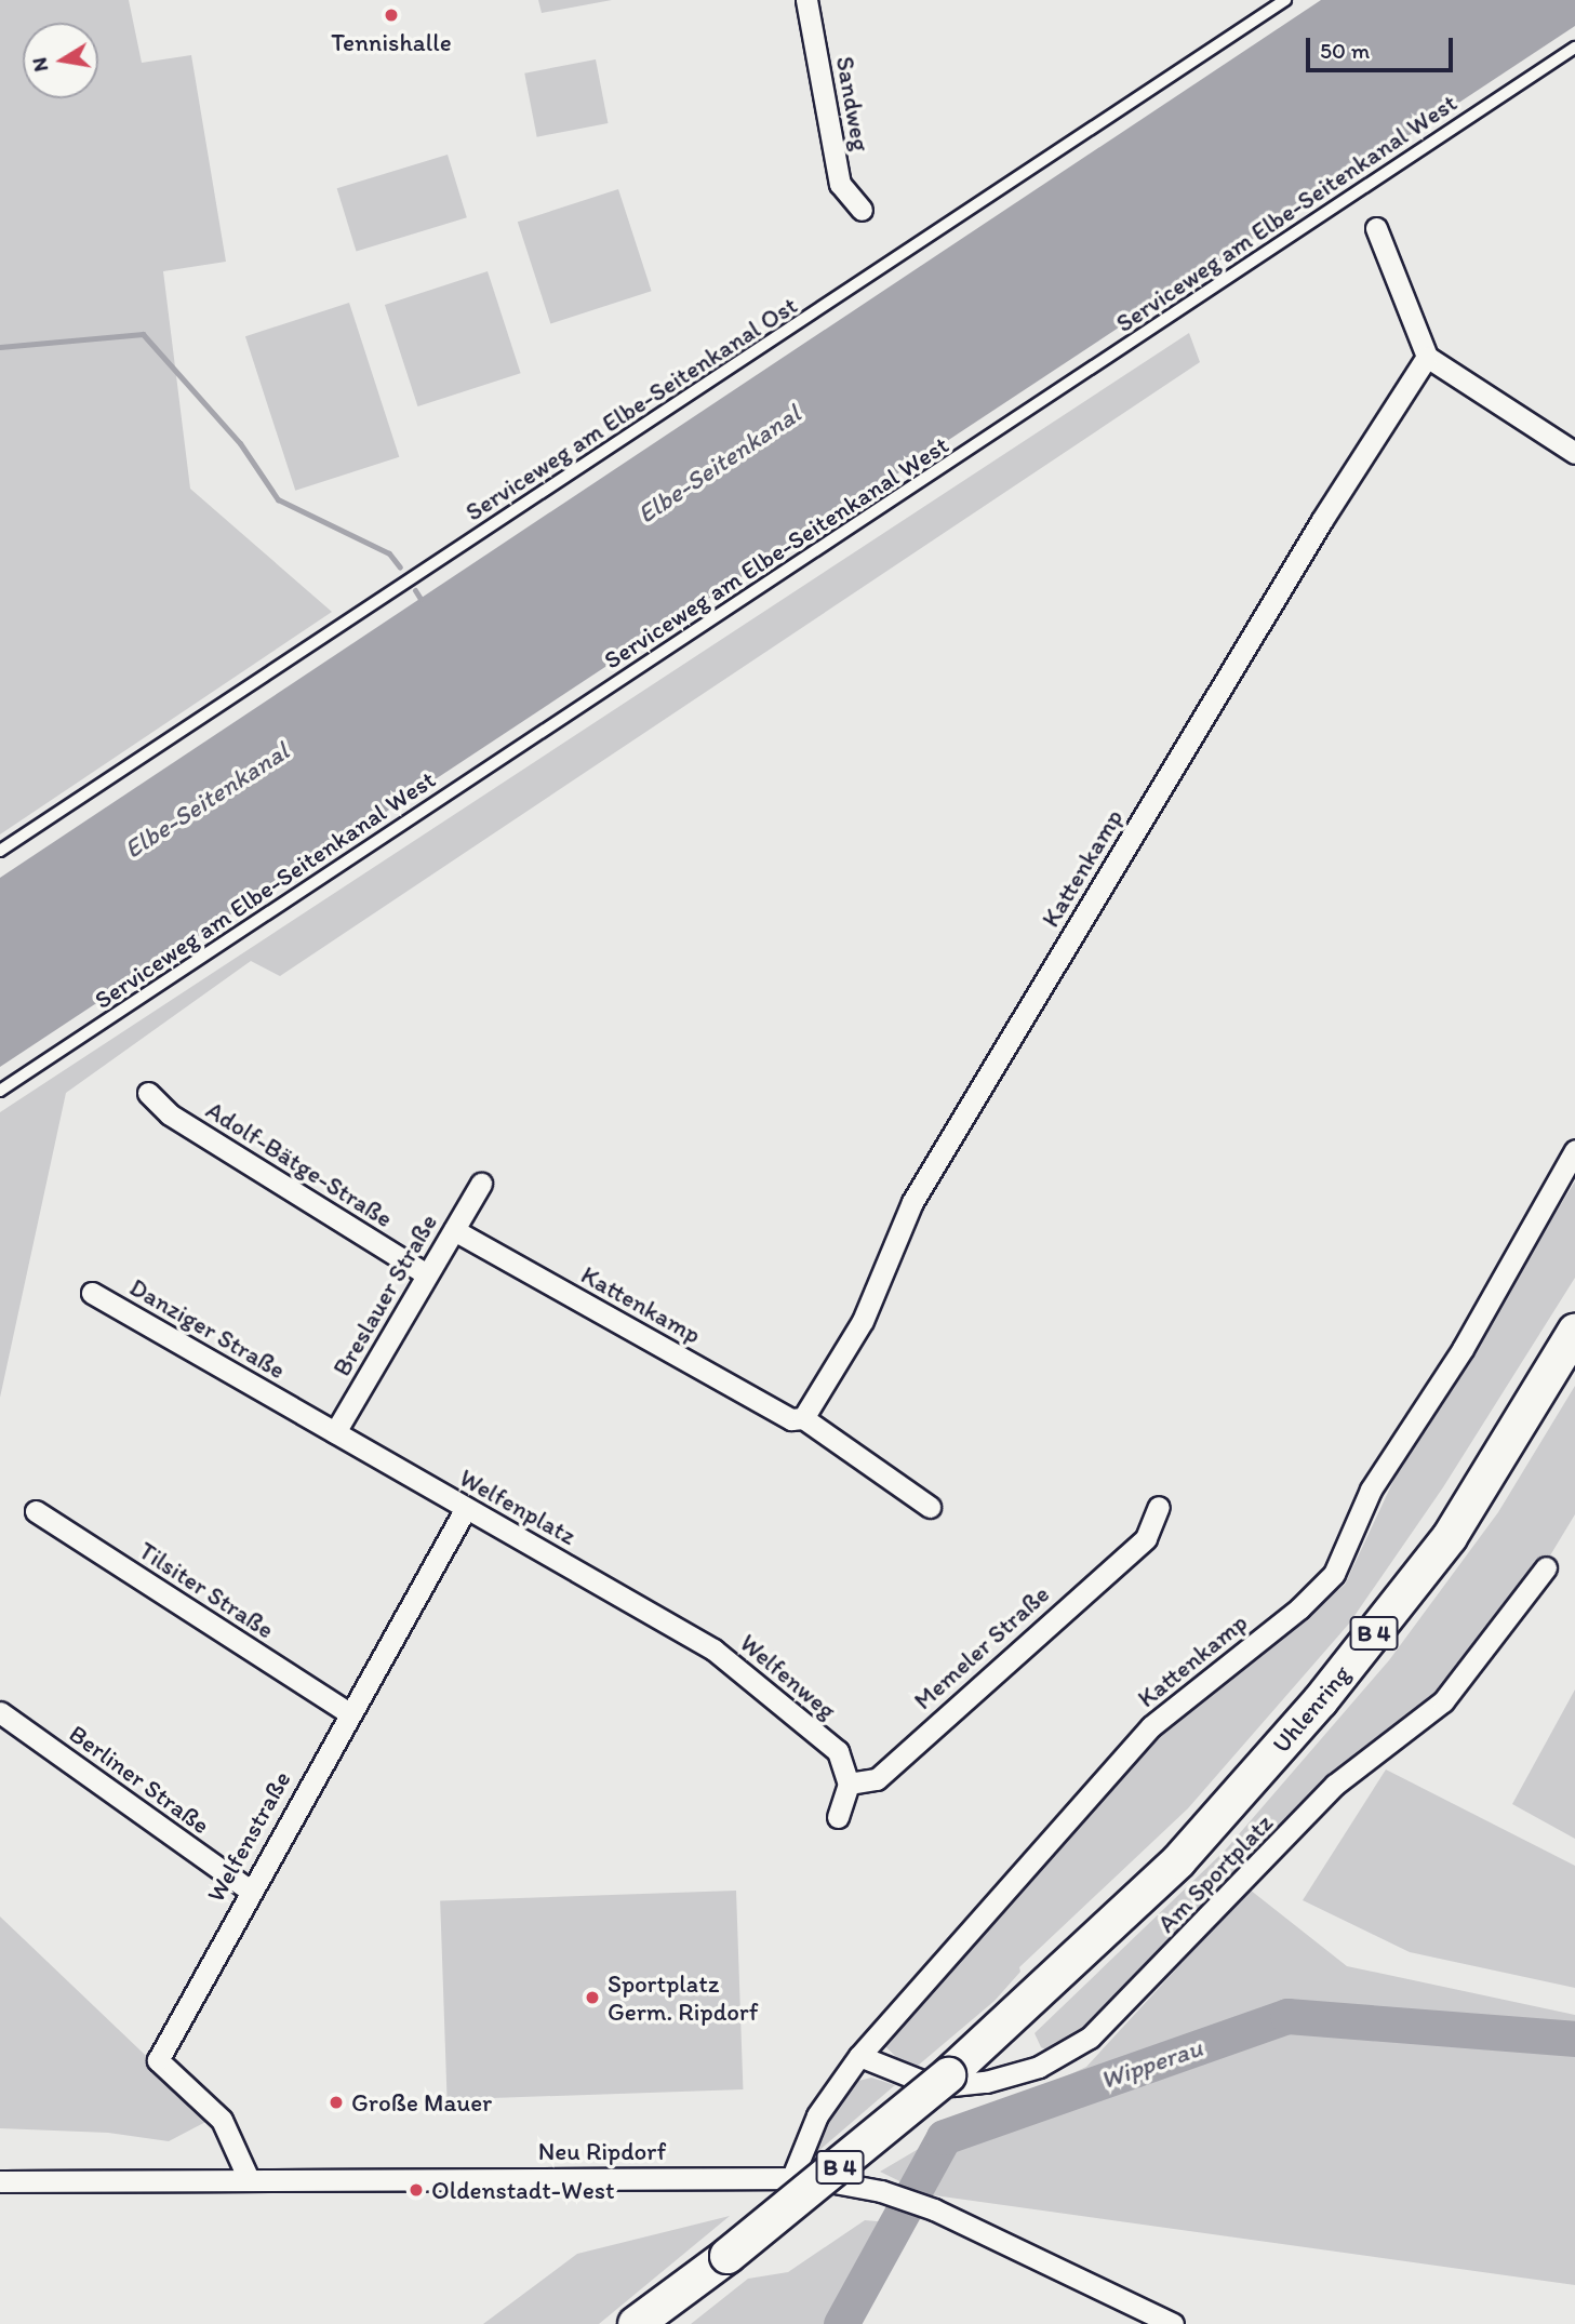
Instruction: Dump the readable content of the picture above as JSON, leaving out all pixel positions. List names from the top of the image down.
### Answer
{
  "streets": {
    "highway": ["B 4", "Uhlenring"],
    "street": [
      "Sandweg",
      "Kattenkamp",
      "Adolf-Bätge-Straße",
      "Breslauer Straße",
      "Danziger Straße",
      "Welfenplatz",
      "Tilsiter Straße",
      "Memeler Straße",
      "Welfenweg",
      "Berliner Straße",
      "Welfenstraße",
      "Am Sportplatz",
      "Neu Ripdorf"
    ],
    "lane": ["Serviceweg am Elbe-Seitenkanal West", "Serviceweg am Elbe-Seitenkanal Ost"]
  },
  "crossings": [
    ["Kattenkamp", "Breslauer Straße"],
    ["Kattenkamp", "Am Sportplatz"],
    ["Kattenkamp", "Neu Ripdorf"],
    ["Adolf-Bätge-Straße", "Breslauer Straße"],
    ["Breslauer Straße", "Danziger Straße"],
    ["Breslauer Straße", "Welfenplatz"],
    ["Danziger Straße", "Welfenplatz"],
    ["Welfenplatz", "Welfenweg"],
    ["Welfenplatz", "Welfenstraße"],
    ["Tilsiter Straße", "Welfenstraße"],
    ["Memeler Straße", "Welfenweg"],
    ["Berliner Straße", "Welfenstraße"],
    ["Welfenstraße", "Neu Ripdorf"]
  ],
  "water": ["Elbe-Seitenkanal", "Wipperau"],
  "places": [
    "Tennishalle",
    "Sportplatz Germ. Ripdorf",
    "Große Mauer",
    "Oldenstadt-West"
  ],
  "scale_bar": "50 m",
  "north": "left"
}
